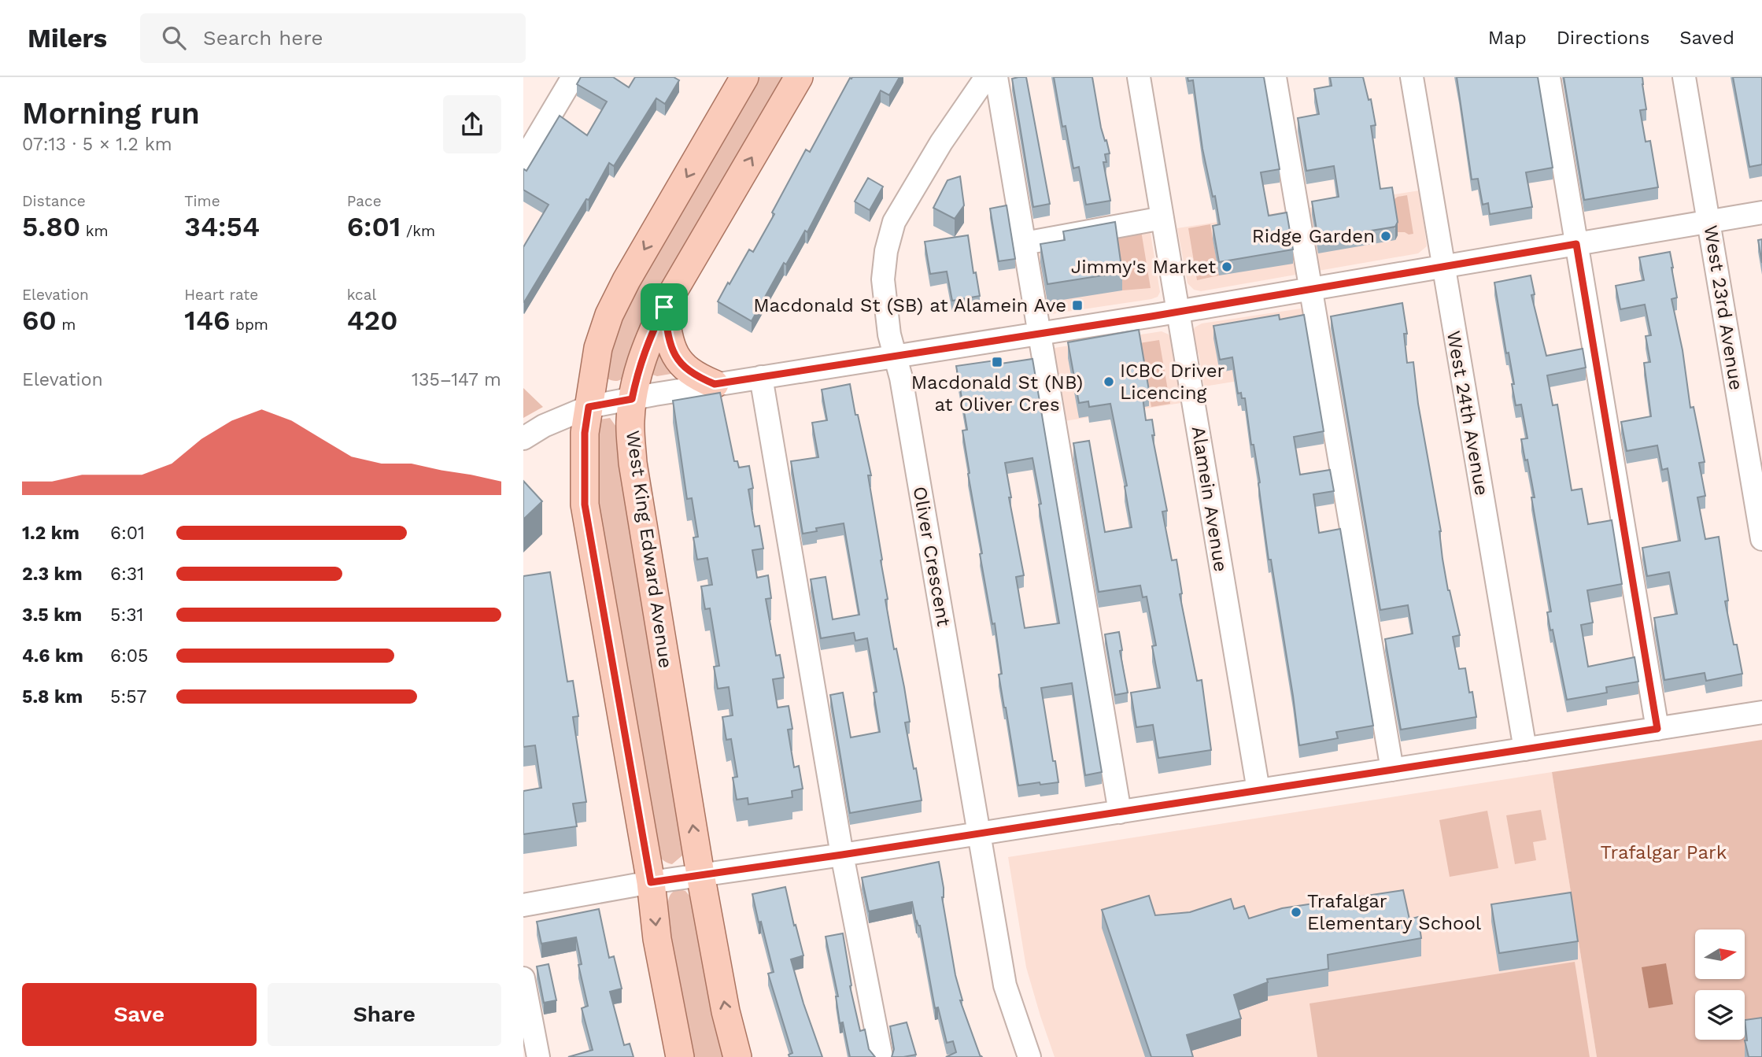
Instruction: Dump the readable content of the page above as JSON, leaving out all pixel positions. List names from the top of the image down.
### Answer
{
  "streets": {
    "main road": ["West King Edward Avenue"],
    "street": [
      "West 23rd Avenue",
      "West 24th Avenue",
      "Alamein Avenue",
      "Oliver Crescent"
    ]
  },
  "parks": ["Trafalgar Park"],
  "places": {
    "other": [
      "Ridge Garden",
      "Jimmy's Market",
      "ICBC Driver Licencing",
      "Trafalgar Elementary School"
    ],
    "transit": ["Macdonald St (SB) at Alamein Ave", "Macdonald St (NB) at Oliver Cres"]
  },
  "north": "right",
  "page": {
    "header": "Milers",
    "search": "Search here",
    "nav": ["Map", "Directions", "Saved"],
    "heading": ["Morning run", "07:13 · 5 × 1.2 km"],
    "stats": [
      ["Distance", "5.80 km"],
      ["Time", "34:54"],
      ["Pace", "6:01 /km"],
      ["Elevation", "60 m"],
      ["Heart rate", "146 bpm"],
      ["kcal", "420"]
    ],
    "chart": ["Elevation", "135–147 m"],
    "list": [
      {
        "name": "1.2 km",
        "note": "6:01"
      },
      {
        "name": "2.3 km",
        "note": "6:31"
      },
      {
        "name": "3.5 km",
        "note": "5:31"
      },
      {
        "name": "4.6 km",
        "note": "6:05"
      },
      {
        "name": "5.8 km",
        "note": "5:57"
      }
    ],
    "buttons": ["Save", "Share"]
  }
}
